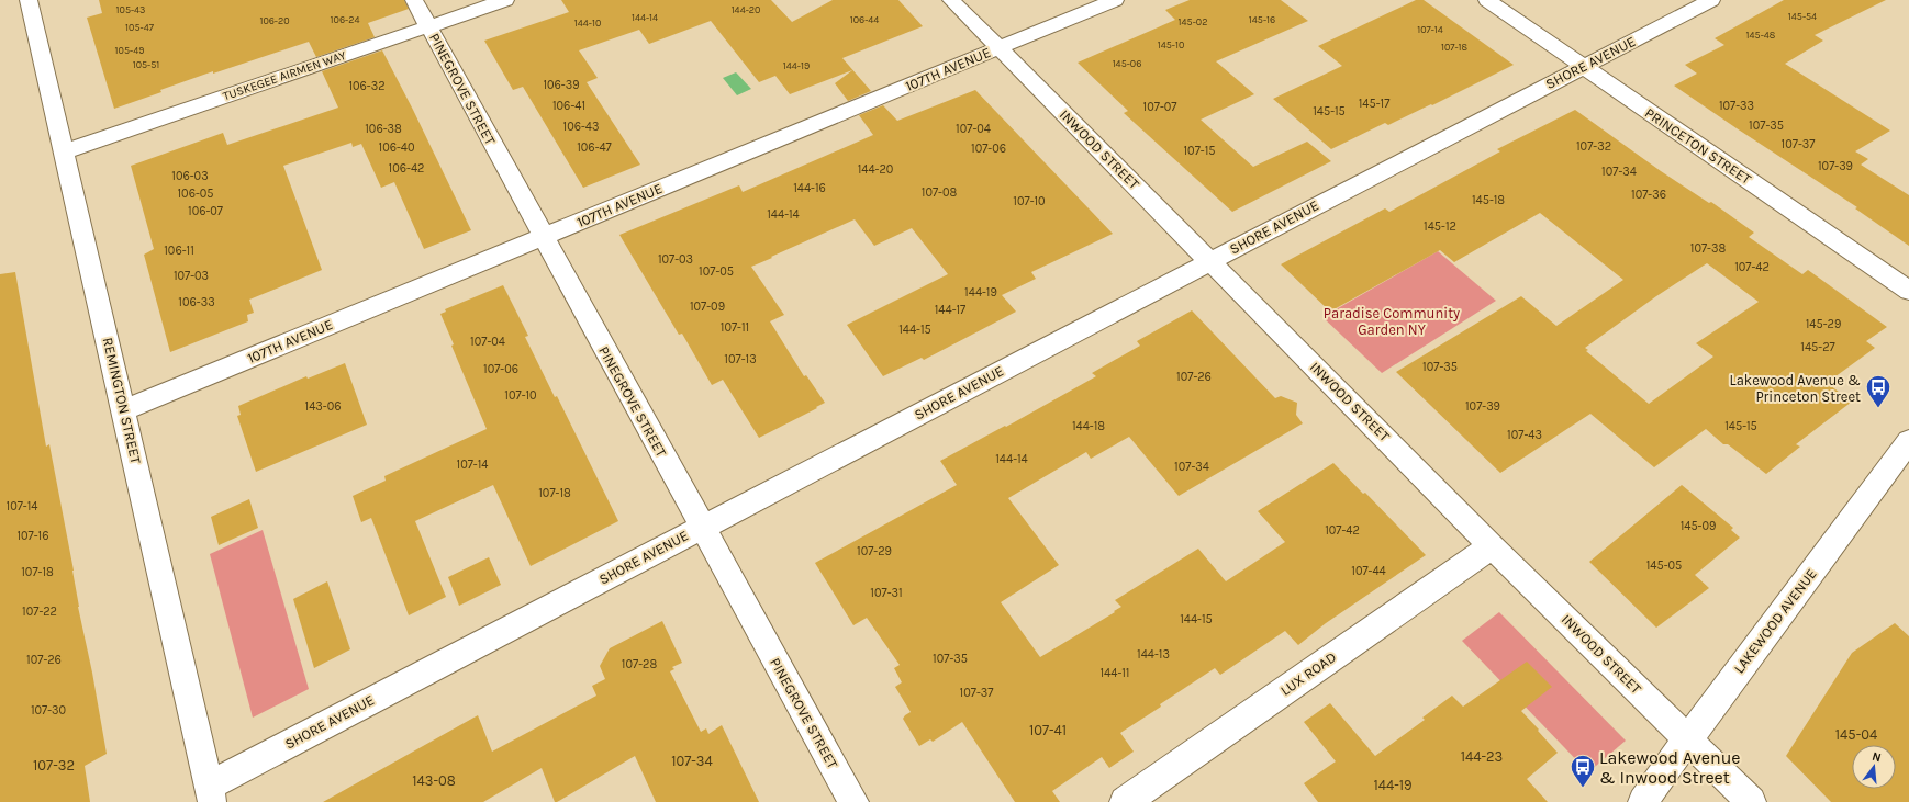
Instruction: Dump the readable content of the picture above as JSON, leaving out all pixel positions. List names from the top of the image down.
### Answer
{
  "streets": {
    "street": [
      "SHORE AVENUE",
      "107TH AVENUE",
      "TUSKEGEE AIRMEN WAY",
      "PINEGROVE STREET",
      "PRINCETON STREET",
      "INWOOD STREET",
      "REMINGTON STREET",
      "LAKEWOOD AVENUE",
      "LUX ROAD"
    ]
  },
  "crossings": [
    ["SHORE AVENUE", "PINEGROVE STREET"],
    ["SHORE AVENUE", "PRINCETON STREET"],
    ["SHORE AVENUE", "INWOOD STREET"],
    ["SHORE AVENUE", "REMINGTON STREET"],
    ["107TH AVENUE", "PINEGROVE STREET"],
    ["107TH AVENUE", "INWOOD STREET"],
    ["107TH AVENUE", "REMINGTON STREET"],
    ["TUSKEGEE AIRMEN WAY", "PINEGROVE STREET"],
    ["TUSKEGEE AIRMEN WAY", "REMINGTON STREET"],
    ["INWOOD STREET", "LAKEWOOD AVENUE"],
    ["INWOOD STREET", "LUX ROAD"]
  ],
  "parks": ["Paradise Community Garden NY"],
  "places": {
    "bus stop": ["Lakewood Avenue & Princeton Street", "Lakewood Avenue & Inwood Street"]
  },
  "house_numbers": [
    "105-43",
    "144-20",
    "145-54",
    "144-14",
    "106-24",
    "106-44",
    "145-16",
    "106-20",
    "145-02",
    "144-10",
    "105-47",
    "107-14",
    "145-48",
    "145-10",
    "107-18",
    "105-49",
    "145-06",
    "105-51",
    "144-19",
    "106-39",
    "106-32",
    "145-17",
    "106-41",
    "107-33",
    "107-07",
    "145-15",
    "107-35",
    "106-43",
    "106-38",
    "107-04",
    "107-37",
    "107-32",
    "106-40",
    "106-47",
    "107-06",
    "107-15",
    "107-39",
    "106-42",
    "144-20",
    "107-34",
    "106-03",
    "144-16",
    "107-08",
    "106-05",
    "107-36",
    "145-18",
    "107-10",
    "106-07",
    "144-14",
    "145-12",
    "107-38",
    "106-11",
    "107-03",
    "107-42",
    "107-05",
    "107-03",
    "144-19",
    "106-33",
    "107-09",
    "144-17",
    "145-29",
    "107-11",
    "144-15",
    "107-04",
    "145-27",
    "107-13",
    "107-35",
    "107-06",
    "107-26",
    "107-10",
    "143-06",
    "107-39",
    "144-18",
    "145-15",
    "107-43",
    "144-14",
    "107-14",
    "107-34",
    "107-18",
    "107-14",
    "145-09",
    "107-42",
    "107-16",
    "107-29",
    "145-05",
    "107-44",
    "107-18",
    "107-31",
    "107-22",
    "144-15",
    "144-13",
    "107-35",
    "107-26",
    "107-28",
    "144-11",
    "107-37",
    "107-30",
    "107-41",
    "145-04",
    "144-23",
    "107-34",
    "107-32",
    "143-08",
    "144-19"
  ],
  "north": "top"
}
